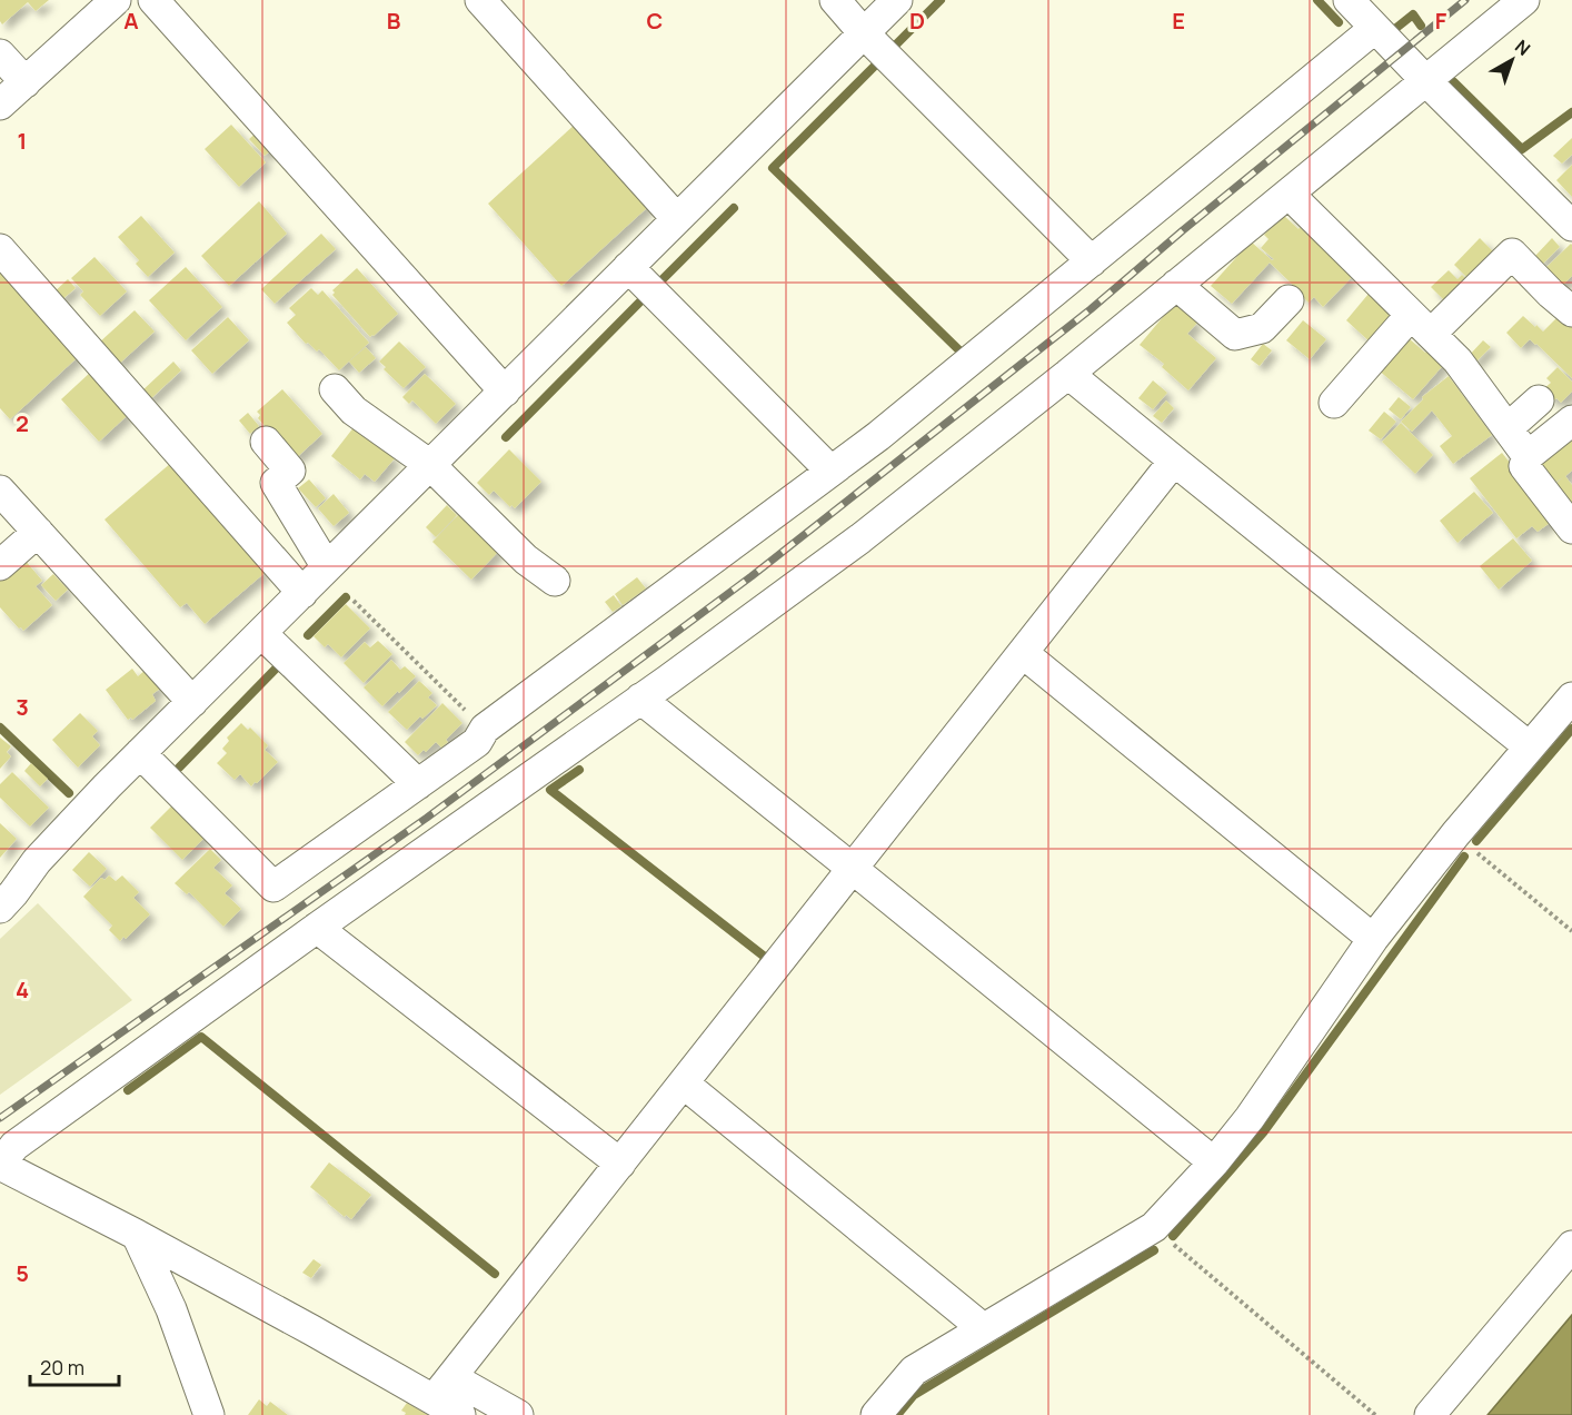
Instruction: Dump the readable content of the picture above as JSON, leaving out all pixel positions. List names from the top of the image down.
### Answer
{
  "scale_bar": "20 m",
  "north": "top right",
  "grid": {
    "columns": [
      "A",
      "B",
      "C",
      "D",
      "E",
      "F"
    ],
    "rows": [
      "1",
      "2",
      "3",
      "4",
      "5"
    ]
  }
}
